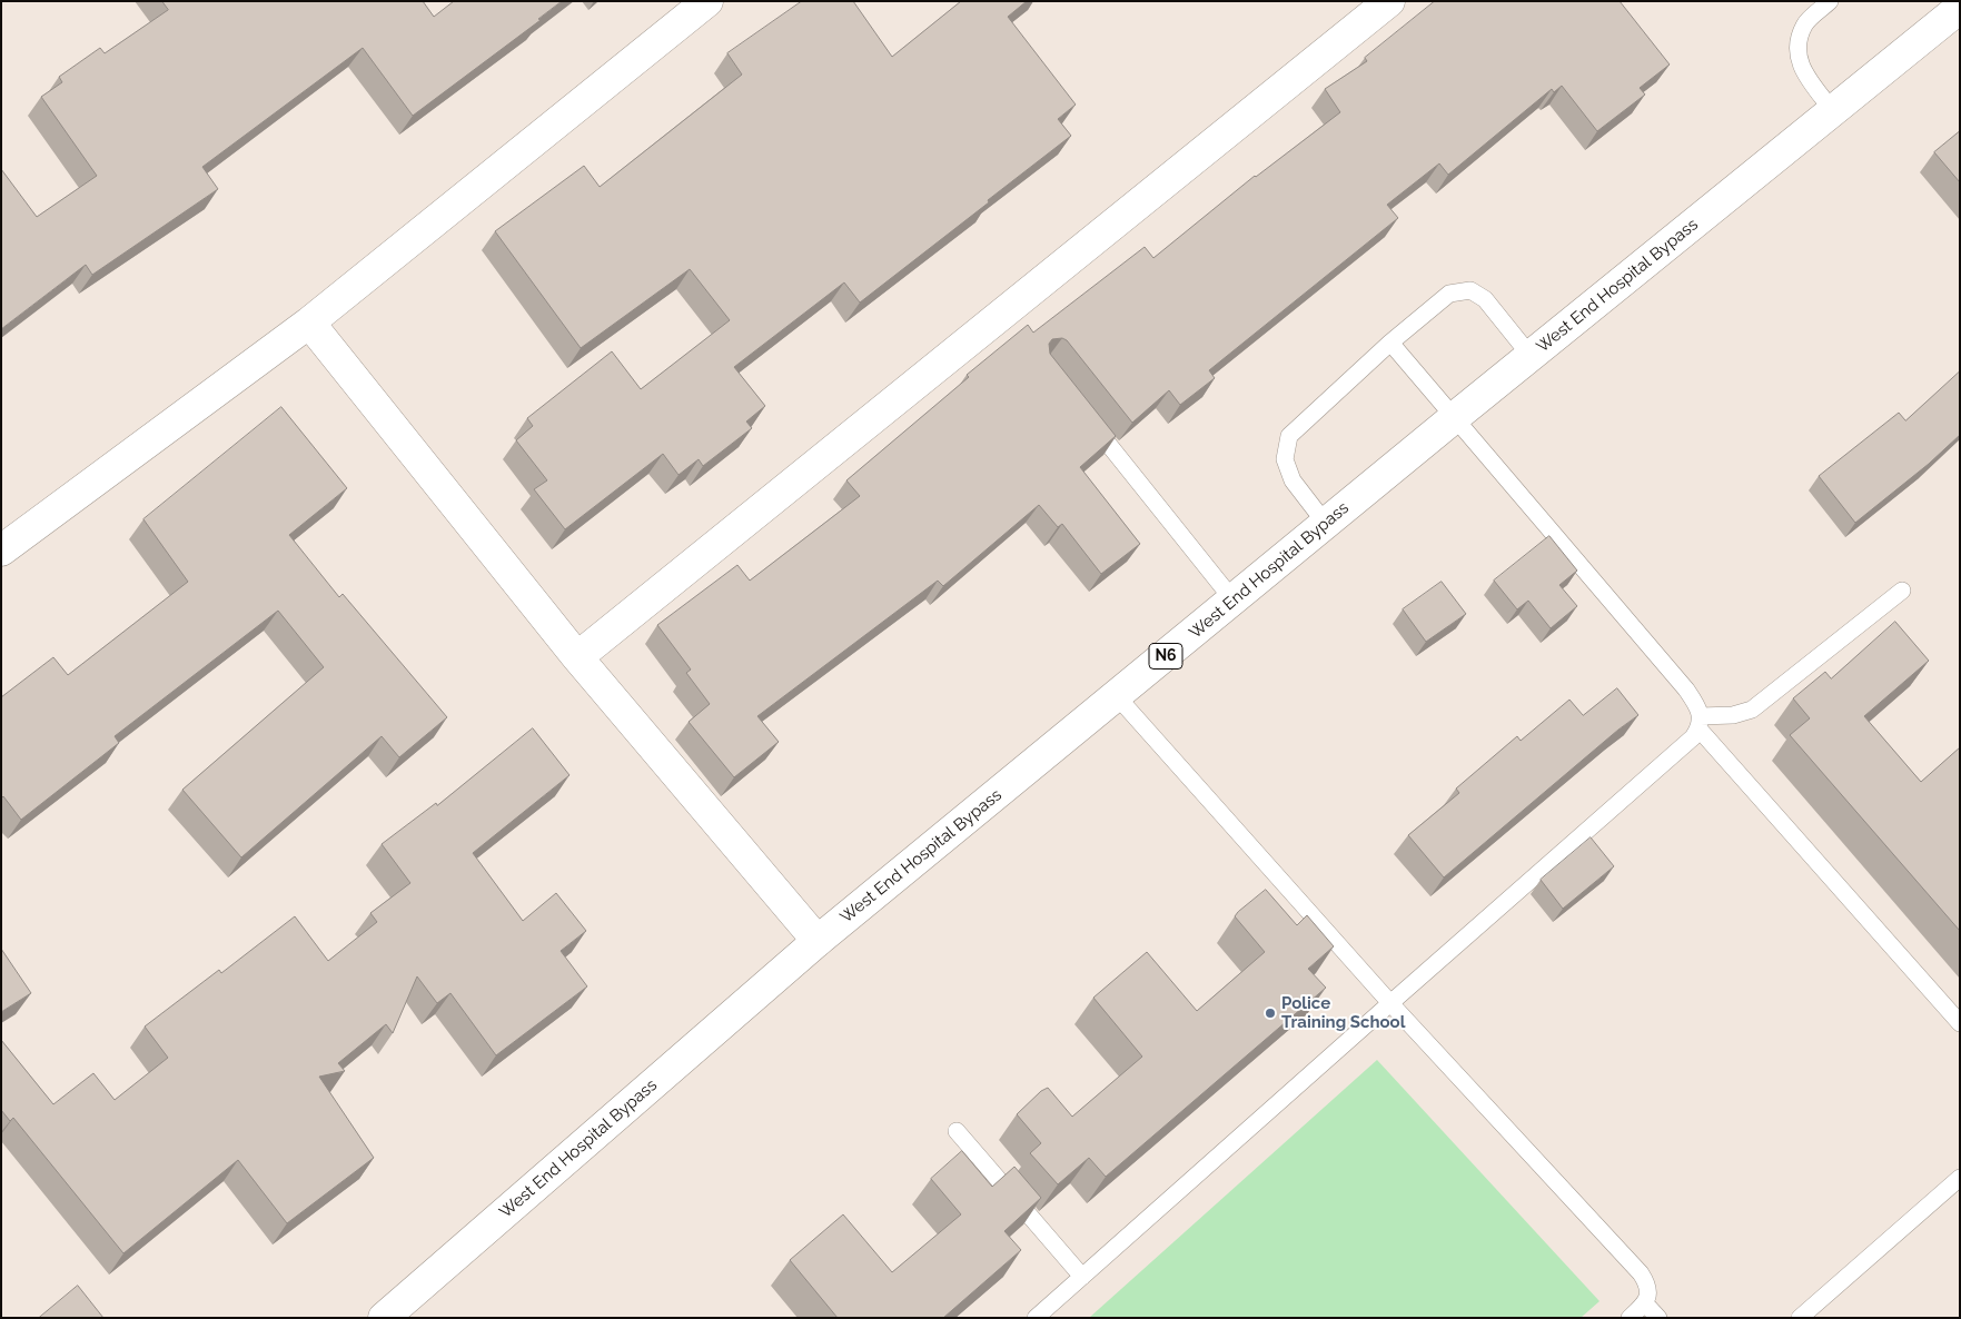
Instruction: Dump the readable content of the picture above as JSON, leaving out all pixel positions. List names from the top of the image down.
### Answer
{
  "streets": {
    "main road": ["West End Hospital Bypass", "N6"]
  },
  "places": ["Police Training School"]
}
